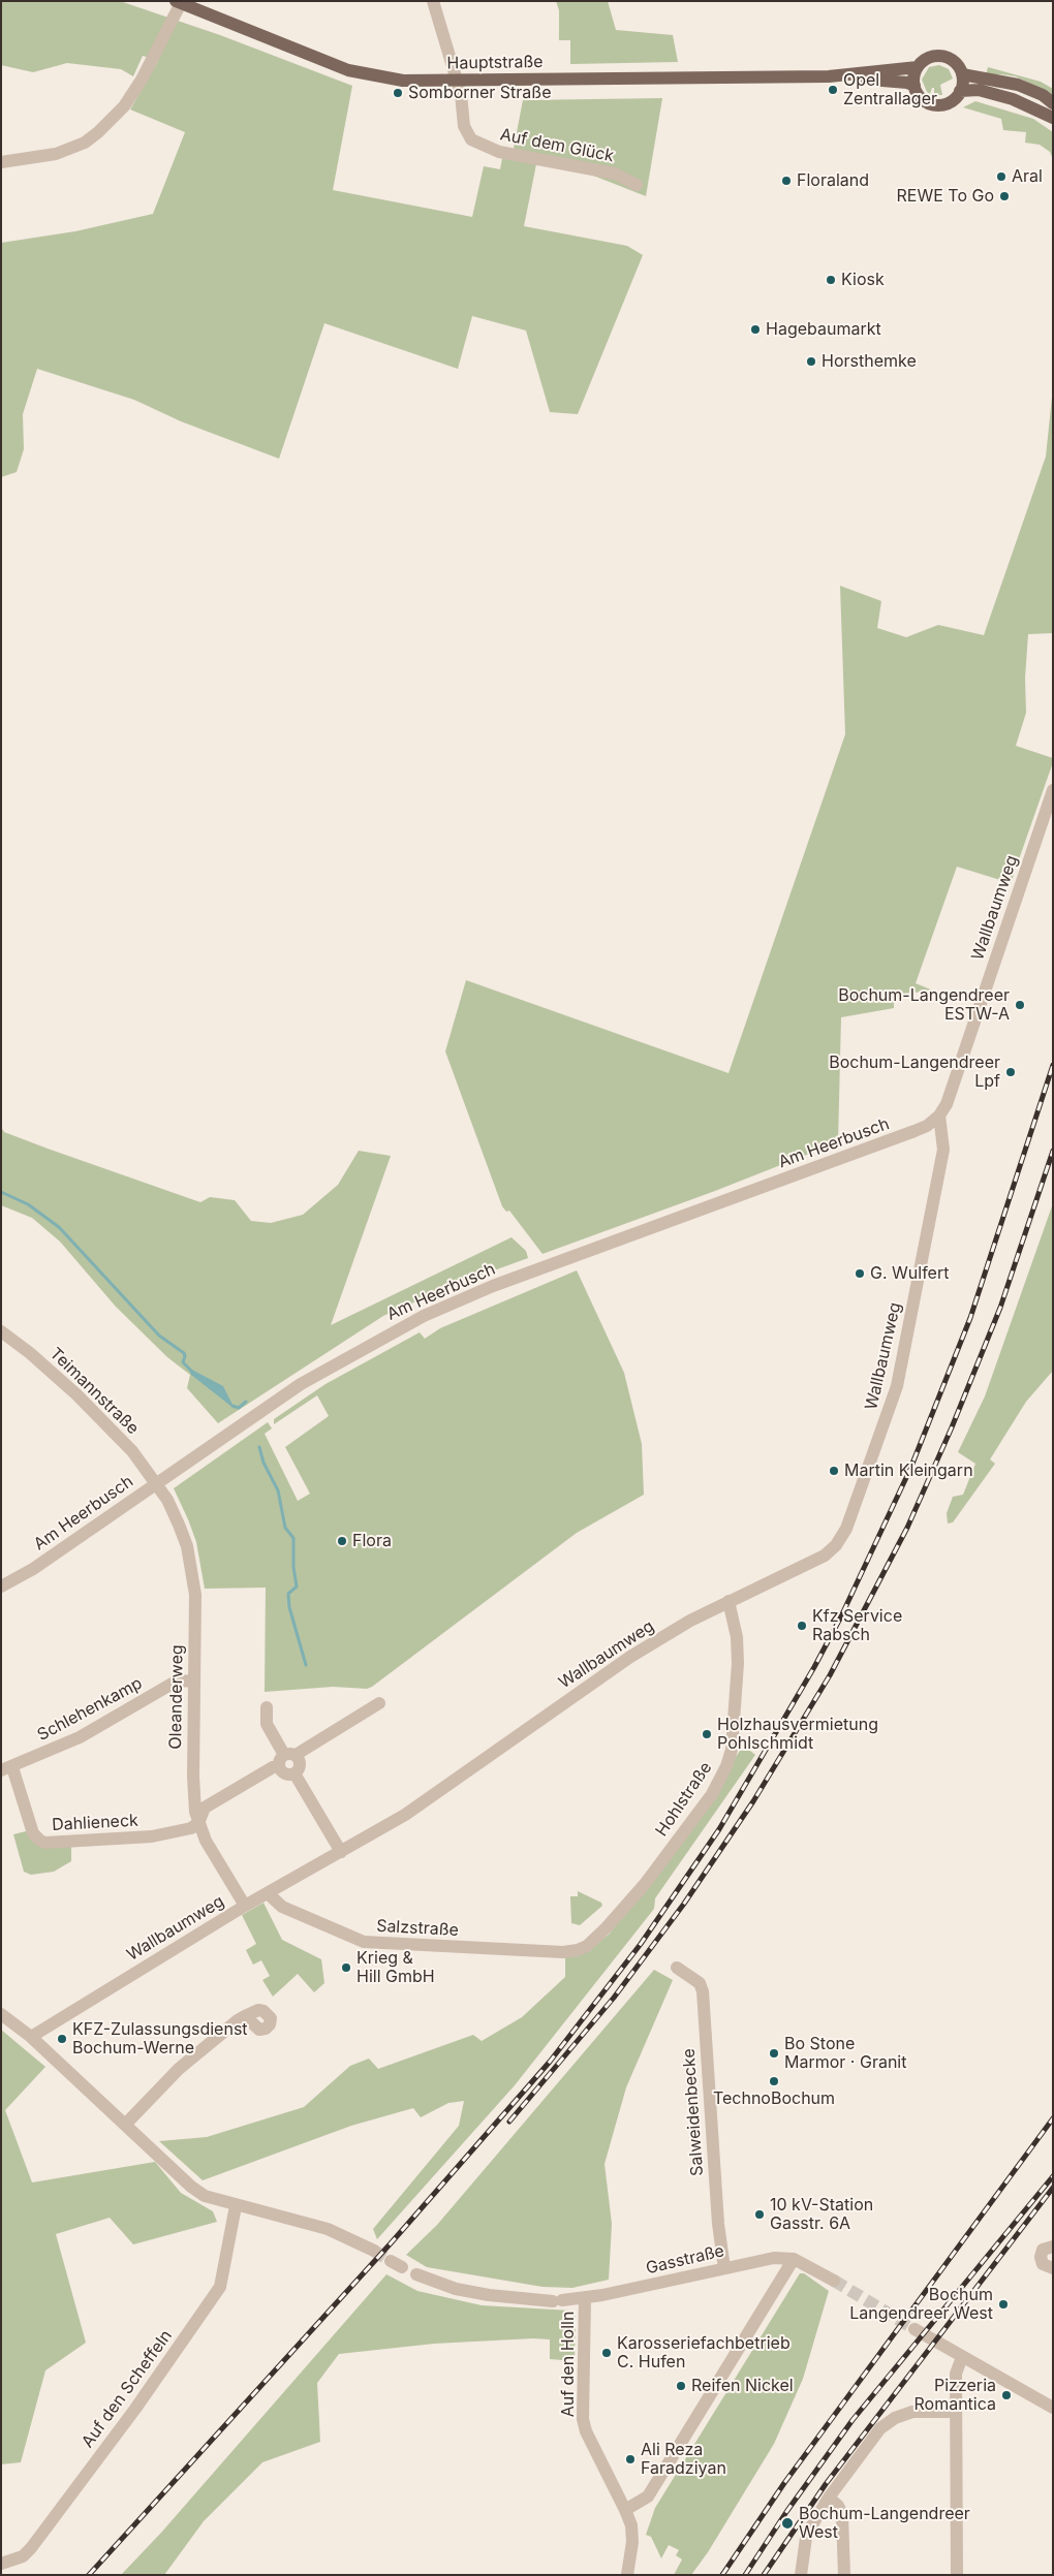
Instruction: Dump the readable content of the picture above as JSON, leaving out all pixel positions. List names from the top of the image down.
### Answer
{
  "streets": {
    "main road": ["Hauptstraße"],
    "street": [
      "Auf dem Glück",
      "Wallbaumweg",
      "Am Heerbusch",
      "Teimannstraße",
      "Oleanderweg",
      "Schlehenkamp",
      "Hohlstraße",
      "Dahlieneck",
      "Salzstraße",
      "Salweidenbecke",
      "Gasstraße",
      "Auf den Holln",
      "Auf den Scheffeln"
    ]
  },
  "crossings": [
    ["Hauptstraße", "Auf dem Glück"],
    ["Wallbaumweg", "Am Heerbusch"],
    ["Wallbaumweg", "Oleanderweg"],
    ["Wallbaumweg", "Hohlstraße"],
    ["Wallbaumweg", "Salzstraße"],
    ["Am Heerbusch", "Teimannstraße"],
    ["Am Heerbusch", "Oleanderweg"],
    ["Teimannstraße", "Oleanderweg"],
    ["Oleanderweg", "Schlehenkamp"],
    ["Oleanderweg", "Dahlieneck"],
    ["Schlehenkamp", "Dahlieneck"],
    ["Hohlstraße", "Salzstraße"],
    ["Salweidenbecke", "Gasstraße"],
    ["Gasstraße", "Auf den Holln"]
  ],
  "places": [
    "Opel Zentrallager",
    "Somborner Straße",
    "Aral",
    "Floraland",
    "REWE To Go",
    "Kiosk",
    "Hagebaumarkt",
    "Horsthemke",
    "Bochum-Langendreer ESTW-A",
    "Bochum-Langendreer Lpf",
    "G. Wulfert",
    "Martin Kleingarn",
    "Flora",
    "Kfz Service Rabsch",
    "Holzhausvermietung Pohlschmidt",
    "Krieg & Hill GmbH",
    "KFZ-Zulassungsdienst Bochum-Werne",
    "Bo Stone Marmor · Granit",
    "TechnoBochum",
    "10 kV-Station Gasstr. 6A",
    "Bochum Langendreer West",
    "Karosseriefachbetrieb C. Hufen",
    "Reifen Nickel",
    "Pizzeria Romantica",
    "Ali Reza Faradziyan",
    "Bochum-Langendreer West"
  ]
}
